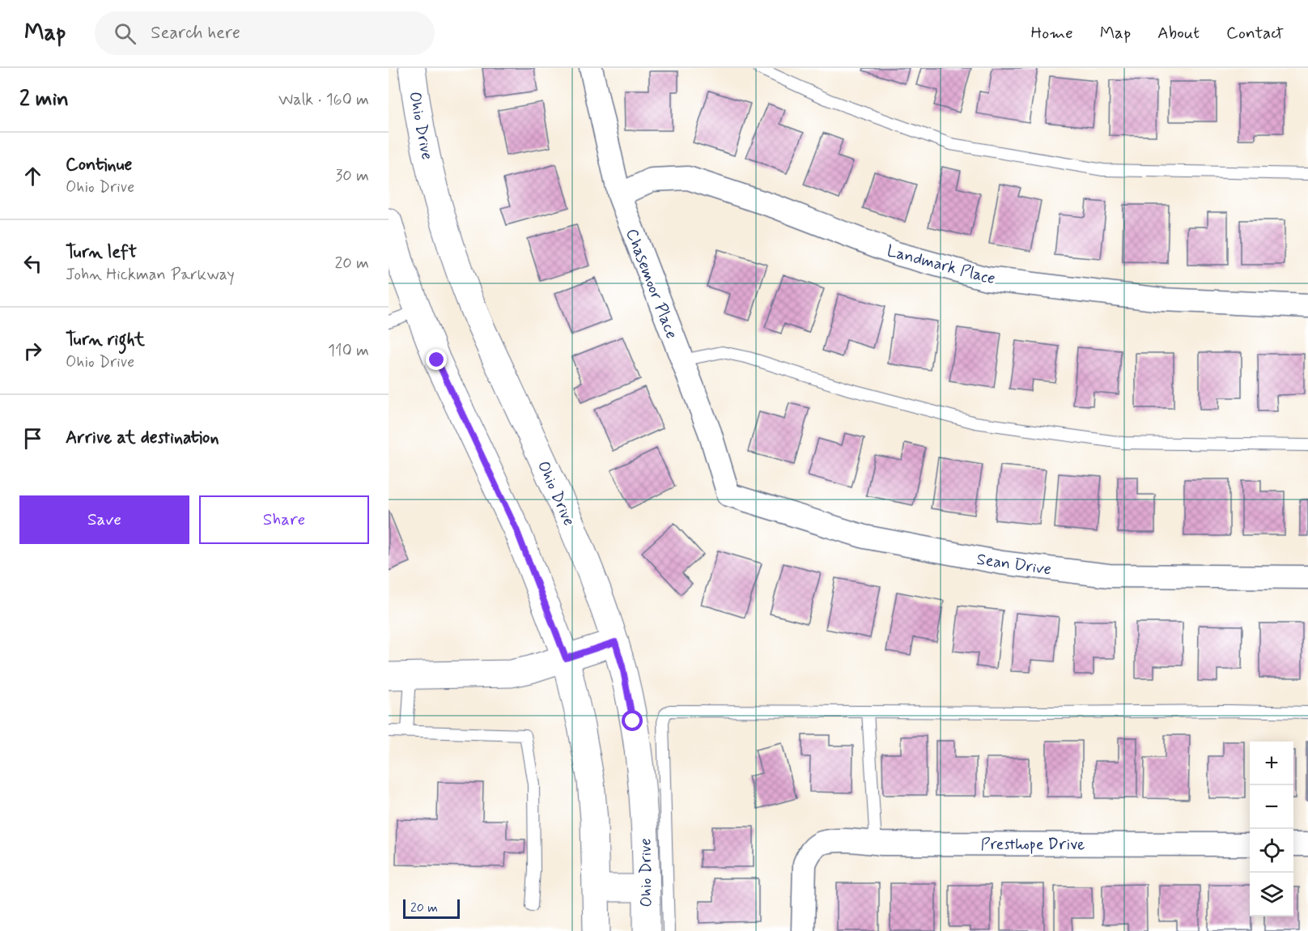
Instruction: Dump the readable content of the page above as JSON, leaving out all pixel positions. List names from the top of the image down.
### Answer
{
  "streets": {
    "main road": ["Ohio Drive"],
    "street": [
      "Landmark Place",
      "Chasemoor Place",
      "Sean Drive",
      "Presthope Drive"
    ]
  },
  "crossings": [
    ["Landmark Place", "Chasemoor Place"],
    ["Chasemoor Place", "Sean Drive"]
  ],
  "scale_bar": "20 m",
  "page": {
    "header": "Map",
    "search": "Search here",
    "nav": [
      "Home",
      "Map",
      "About",
      "Contact"
    ],
    "heading": ["2 min", "Walk · 160 m"],
    "list": [
      ["Continue", "Ohio Drive", "30 m"],
      ["Turn left", "John Hickman Parkway", "20 m"],
      ["Turn right", "Ohio Drive", "110 m"],
      "Arrive at destination"
    ],
    "buttons": ["Save", "Share"],
    "map_buttons": ["+", "−"],
    "scale": "20 m"
  }
}
